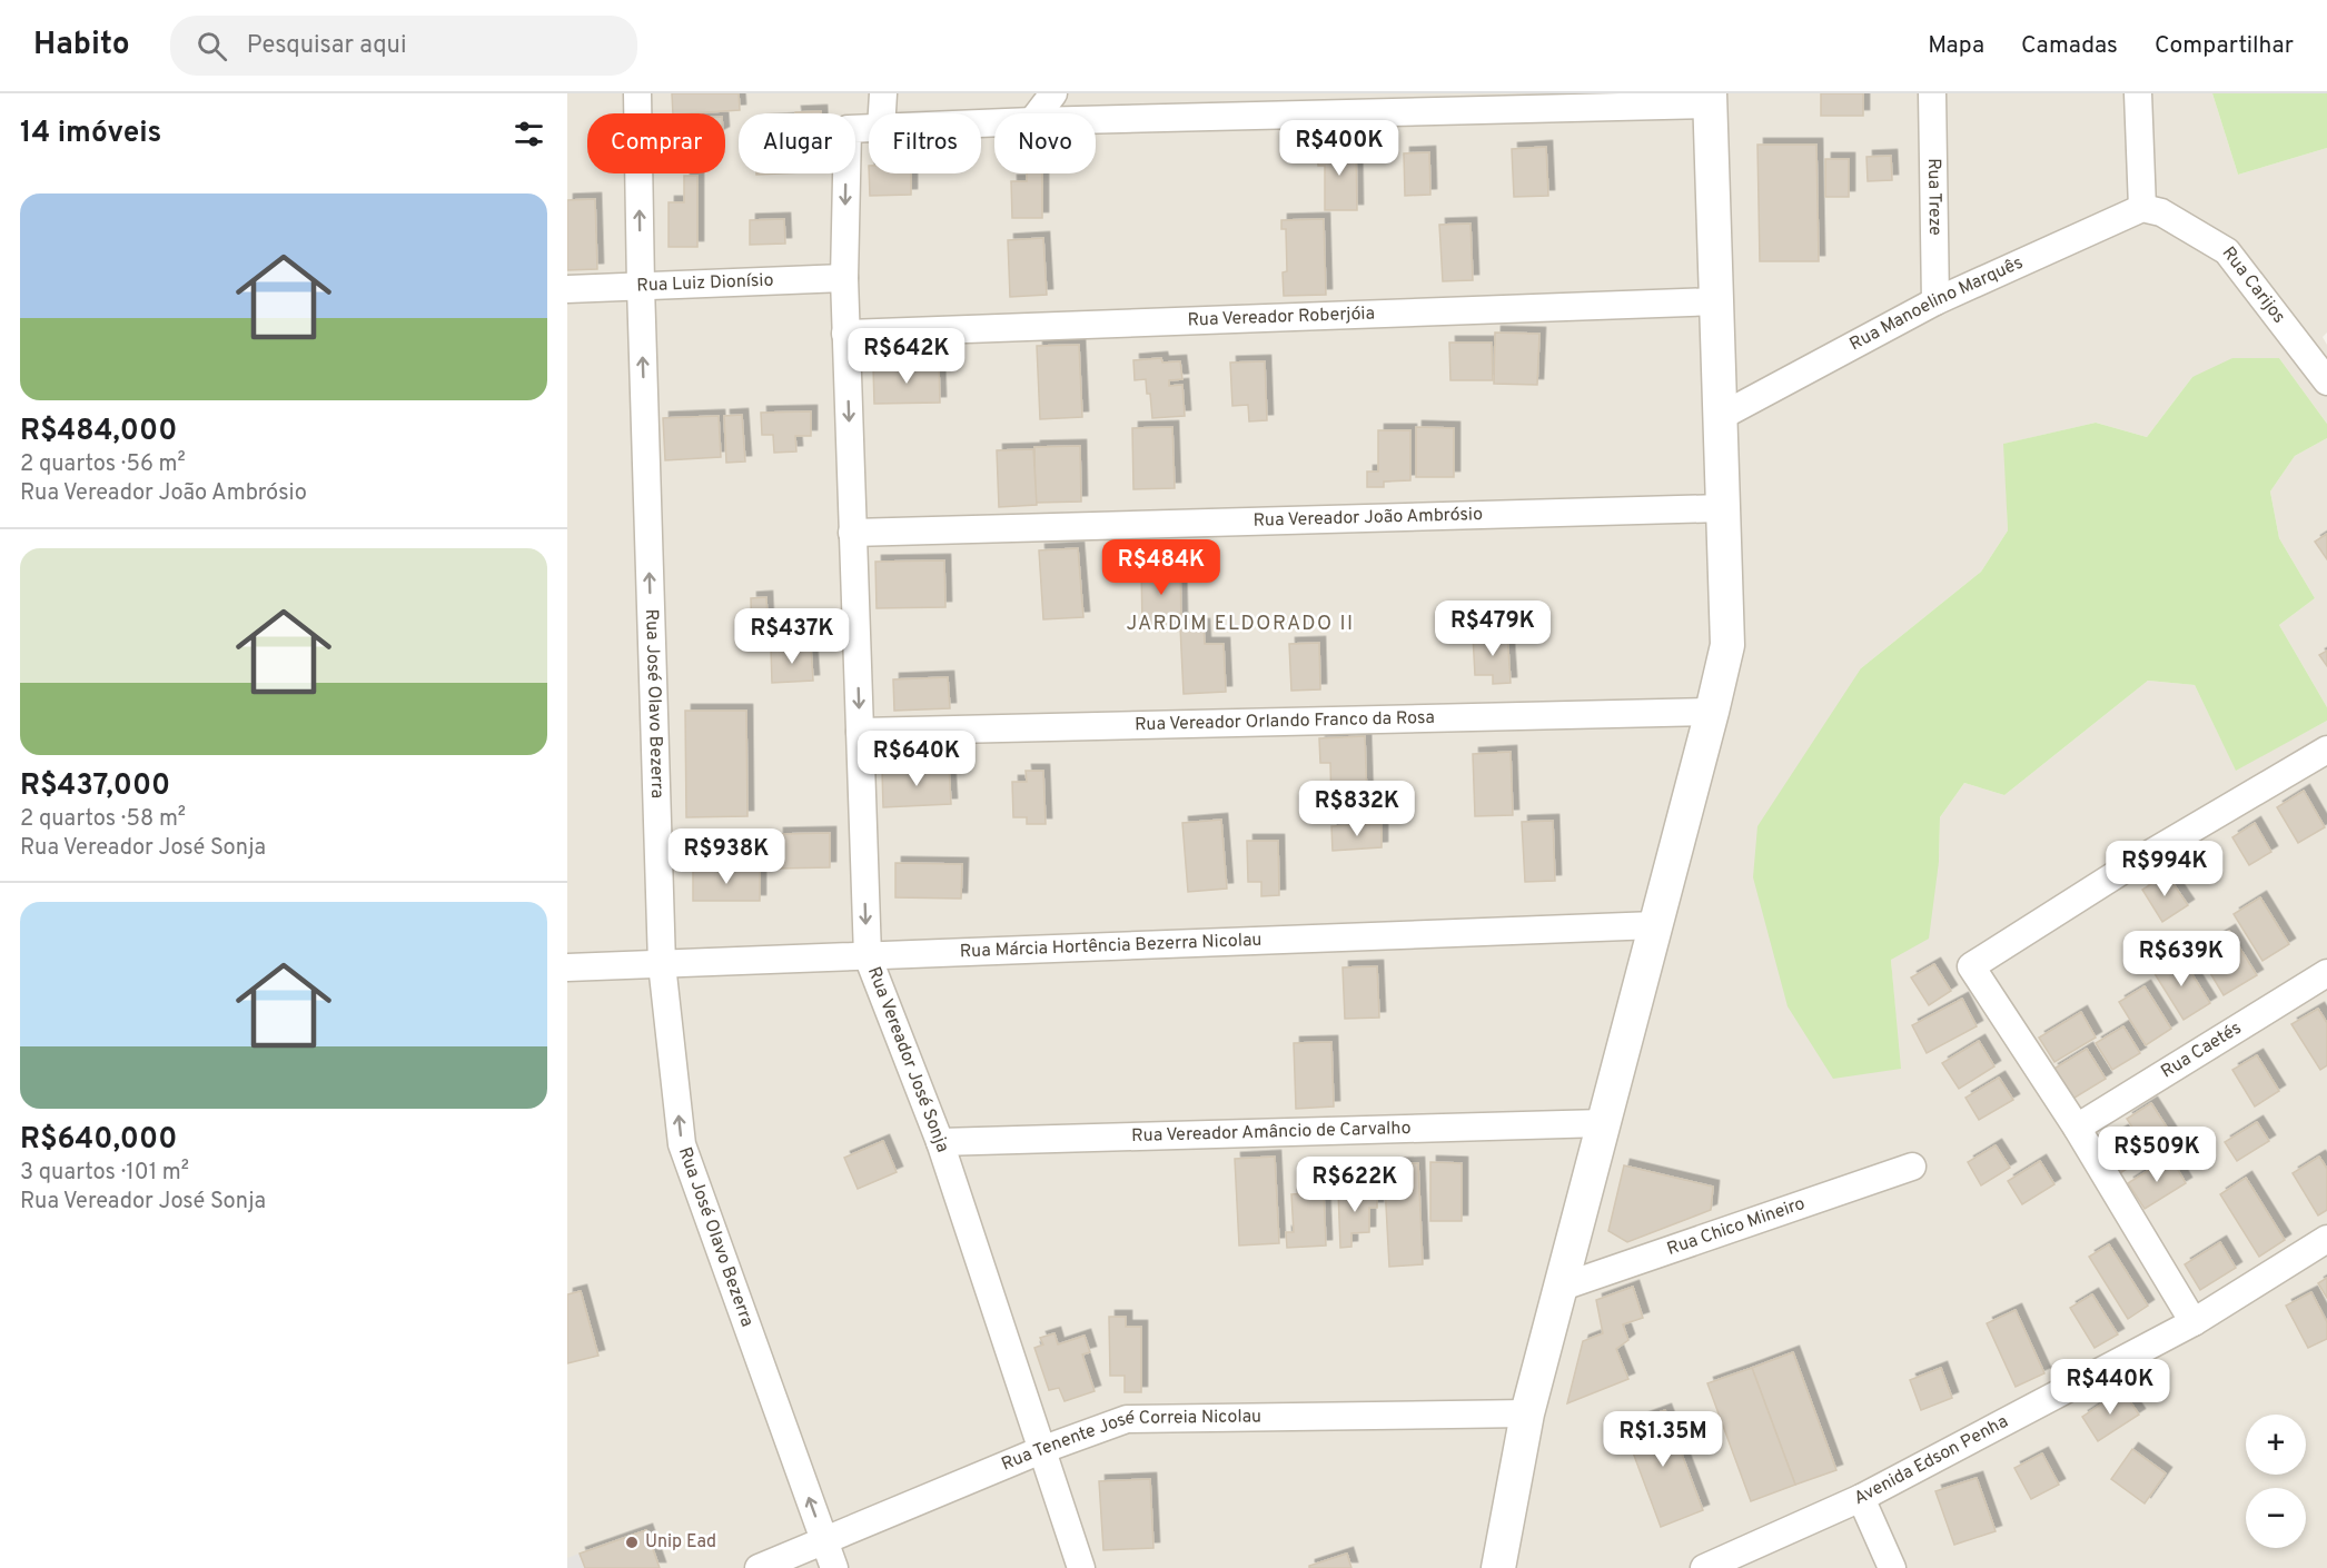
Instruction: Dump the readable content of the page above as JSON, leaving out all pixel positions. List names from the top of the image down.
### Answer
{
  "streets": {
    "street": [
      "Rua Treze",
      "Rua Luiz Dionísio",
      "Rua Carijos",
      "Rua Manoelino Marquês",
      "Rua Vereador Roberjóia",
      "Rua Vereador João Ambrósio",
      "Rua José Olavo Bezerra",
      "Rua Vereador Orlando Franco da Rosa",
      "Rua Márcia Hortência Bezerra Nicolau",
      "Rua Caetés",
      "Rua Vereador José Sonja",
      "Rua Vereador Amâncio de Carvalho",
      "Rua Chico Mineiro",
      "Rua Tenente José Correia Nicolau",
      "Avenida Edson Penha"
    ]
  },
  "crossings": [
    ["Rua Treze", "Rua Manoelino Marquês"],
    ["Rua Luiz Dionísio", "Rua José Olavo Bezerra"],
    ["Rua Luiz Dionísio", "Rua Vereador José Sonja"],
    ["Rua Carijos", "Rua Manoelino Marquês"],
    ["Rua Vereador Roberjóia", "Rua Vereador José Sonja"],
    ["Rua Vereador João Ambrósio", "Rua Vereador José Sonja"],
    ["Rua José Olavo Bezerra", "Rua Márcia Hortência Bezerra Nicolau"],
    ["Rua José Olavo Bezerra", "Rua Tenente José Correia Nicolau"],
    ["Rua Vereador Orlando Franco da Rosa", "Rua Vereador José Sonja"],
    ["Rua Márcia Hortência Bezerra Nicolau", "Rua Vereador José Sonja"],
    ["Rua Vereador José Sonja", "Rua Vereador Amâncio de Carvalho"],
    ["Rua Vereador José Sonja", "Rua Tenente José Correia Nicolau"]
  ],
  "one_way": ["Rua José Olavo Bezerra", "Rua Vereador José Sonja"],
  "districts": ["JARDIM ELDORADO II"],
  "places": ["Unip Ead"],
  "page": {
    "header": "Habito",
    "search": "Pesquisar aqui",
    "nav": ["Mapa", "Camadas", "Compartilhar"],
    "heading": "14 imóveis",
    "chip": [
      "Comprar",
      "Alugar",
      "Filtros",
      "Novo"
    ],
    "price": [
      "R$400K",
      "R$642K",
      "R$484K",
      "R$479K",
      "R$437K",
      "R$640K",
      "R$832K",
      "R$938K",
      "R$994K",
      "R$639K",
      "R$509K",
      "R$622K",
      "R$440K",
      "R$1.35M"
    ],
    "list": [
      {
        "name": "R$484,000",
        "note": "2 quartos · 56 m² · Rua Vereador João Ambrósio"
      },
      {
        "name": "R$437,000",
        "note": "2 quartos · 58 m² · Rua Vereador José Sonja"
      },
      {
        "name": "R$640,000",
        "note": "3 quartos · 101 m² · Rua Vereador José Sonja"
      }
    ],
    "map_buttons": ["+", "−"]
  }
}
